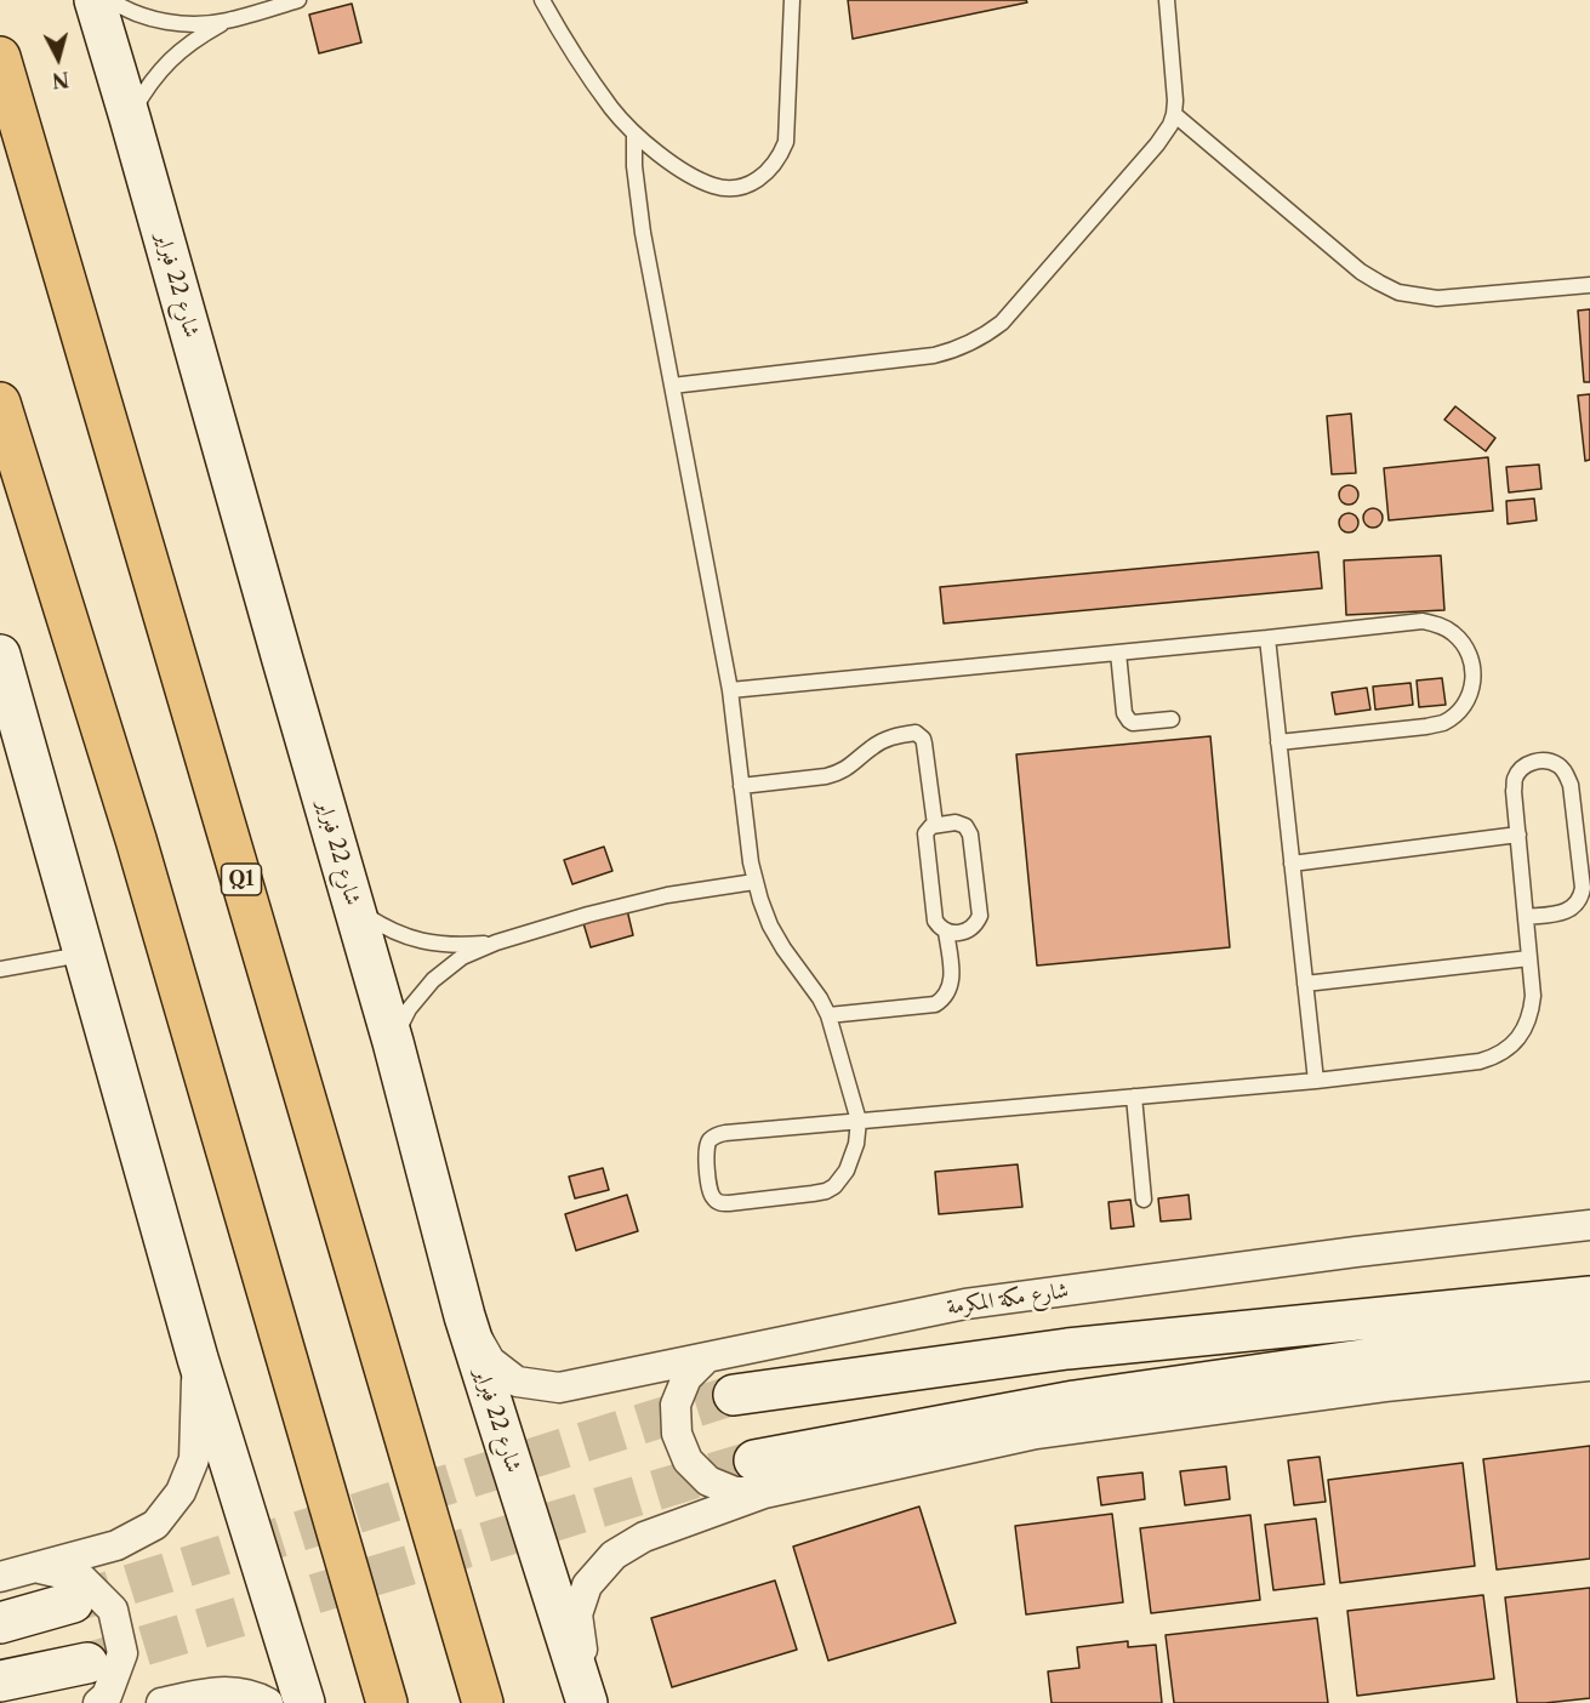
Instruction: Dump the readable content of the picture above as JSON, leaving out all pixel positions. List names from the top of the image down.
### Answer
{
  "streets": {
    "highway": ["Q1"],
    "main road": ["شارع 22 فبراير"],
    "street": ["شارع مكة المكرمة"]
  },
  "crossings": [
    ["شارع 22 فبراير", "شارع مكة المكرمة"]
  ],
  "north": "bottom"
}
